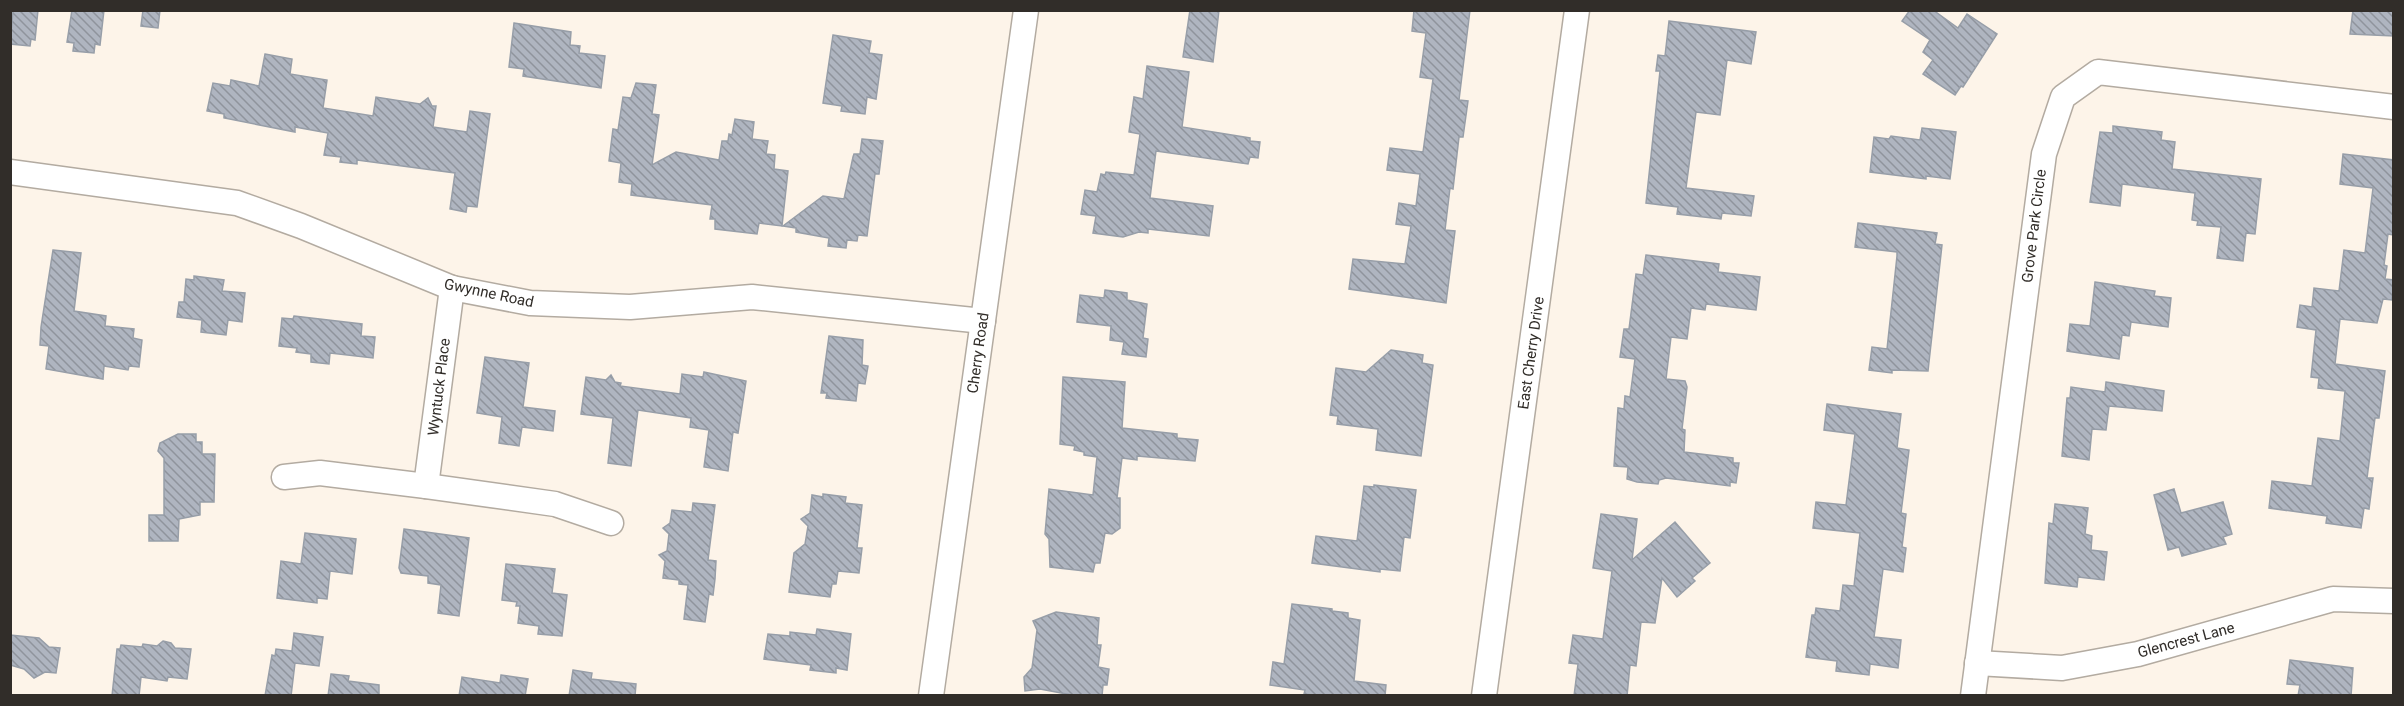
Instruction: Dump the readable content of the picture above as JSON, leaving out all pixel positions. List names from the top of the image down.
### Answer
{
  "streets": {
    "street": [
      "Grove Park Circle",
      "Gwynne Road",
      "Cherry Road",
      "East Cherry Drive",
      "Wyntuck Place",
      "Glencrest Lane"
    ]
  },
  "crossings": [
    ["Grove Park Circle", "Glencrest Lane"],
    ["Gwynne Road", "Cherry Road"],
    ["Gwynne Road", "Wyntuck Place"]
  ]
}
